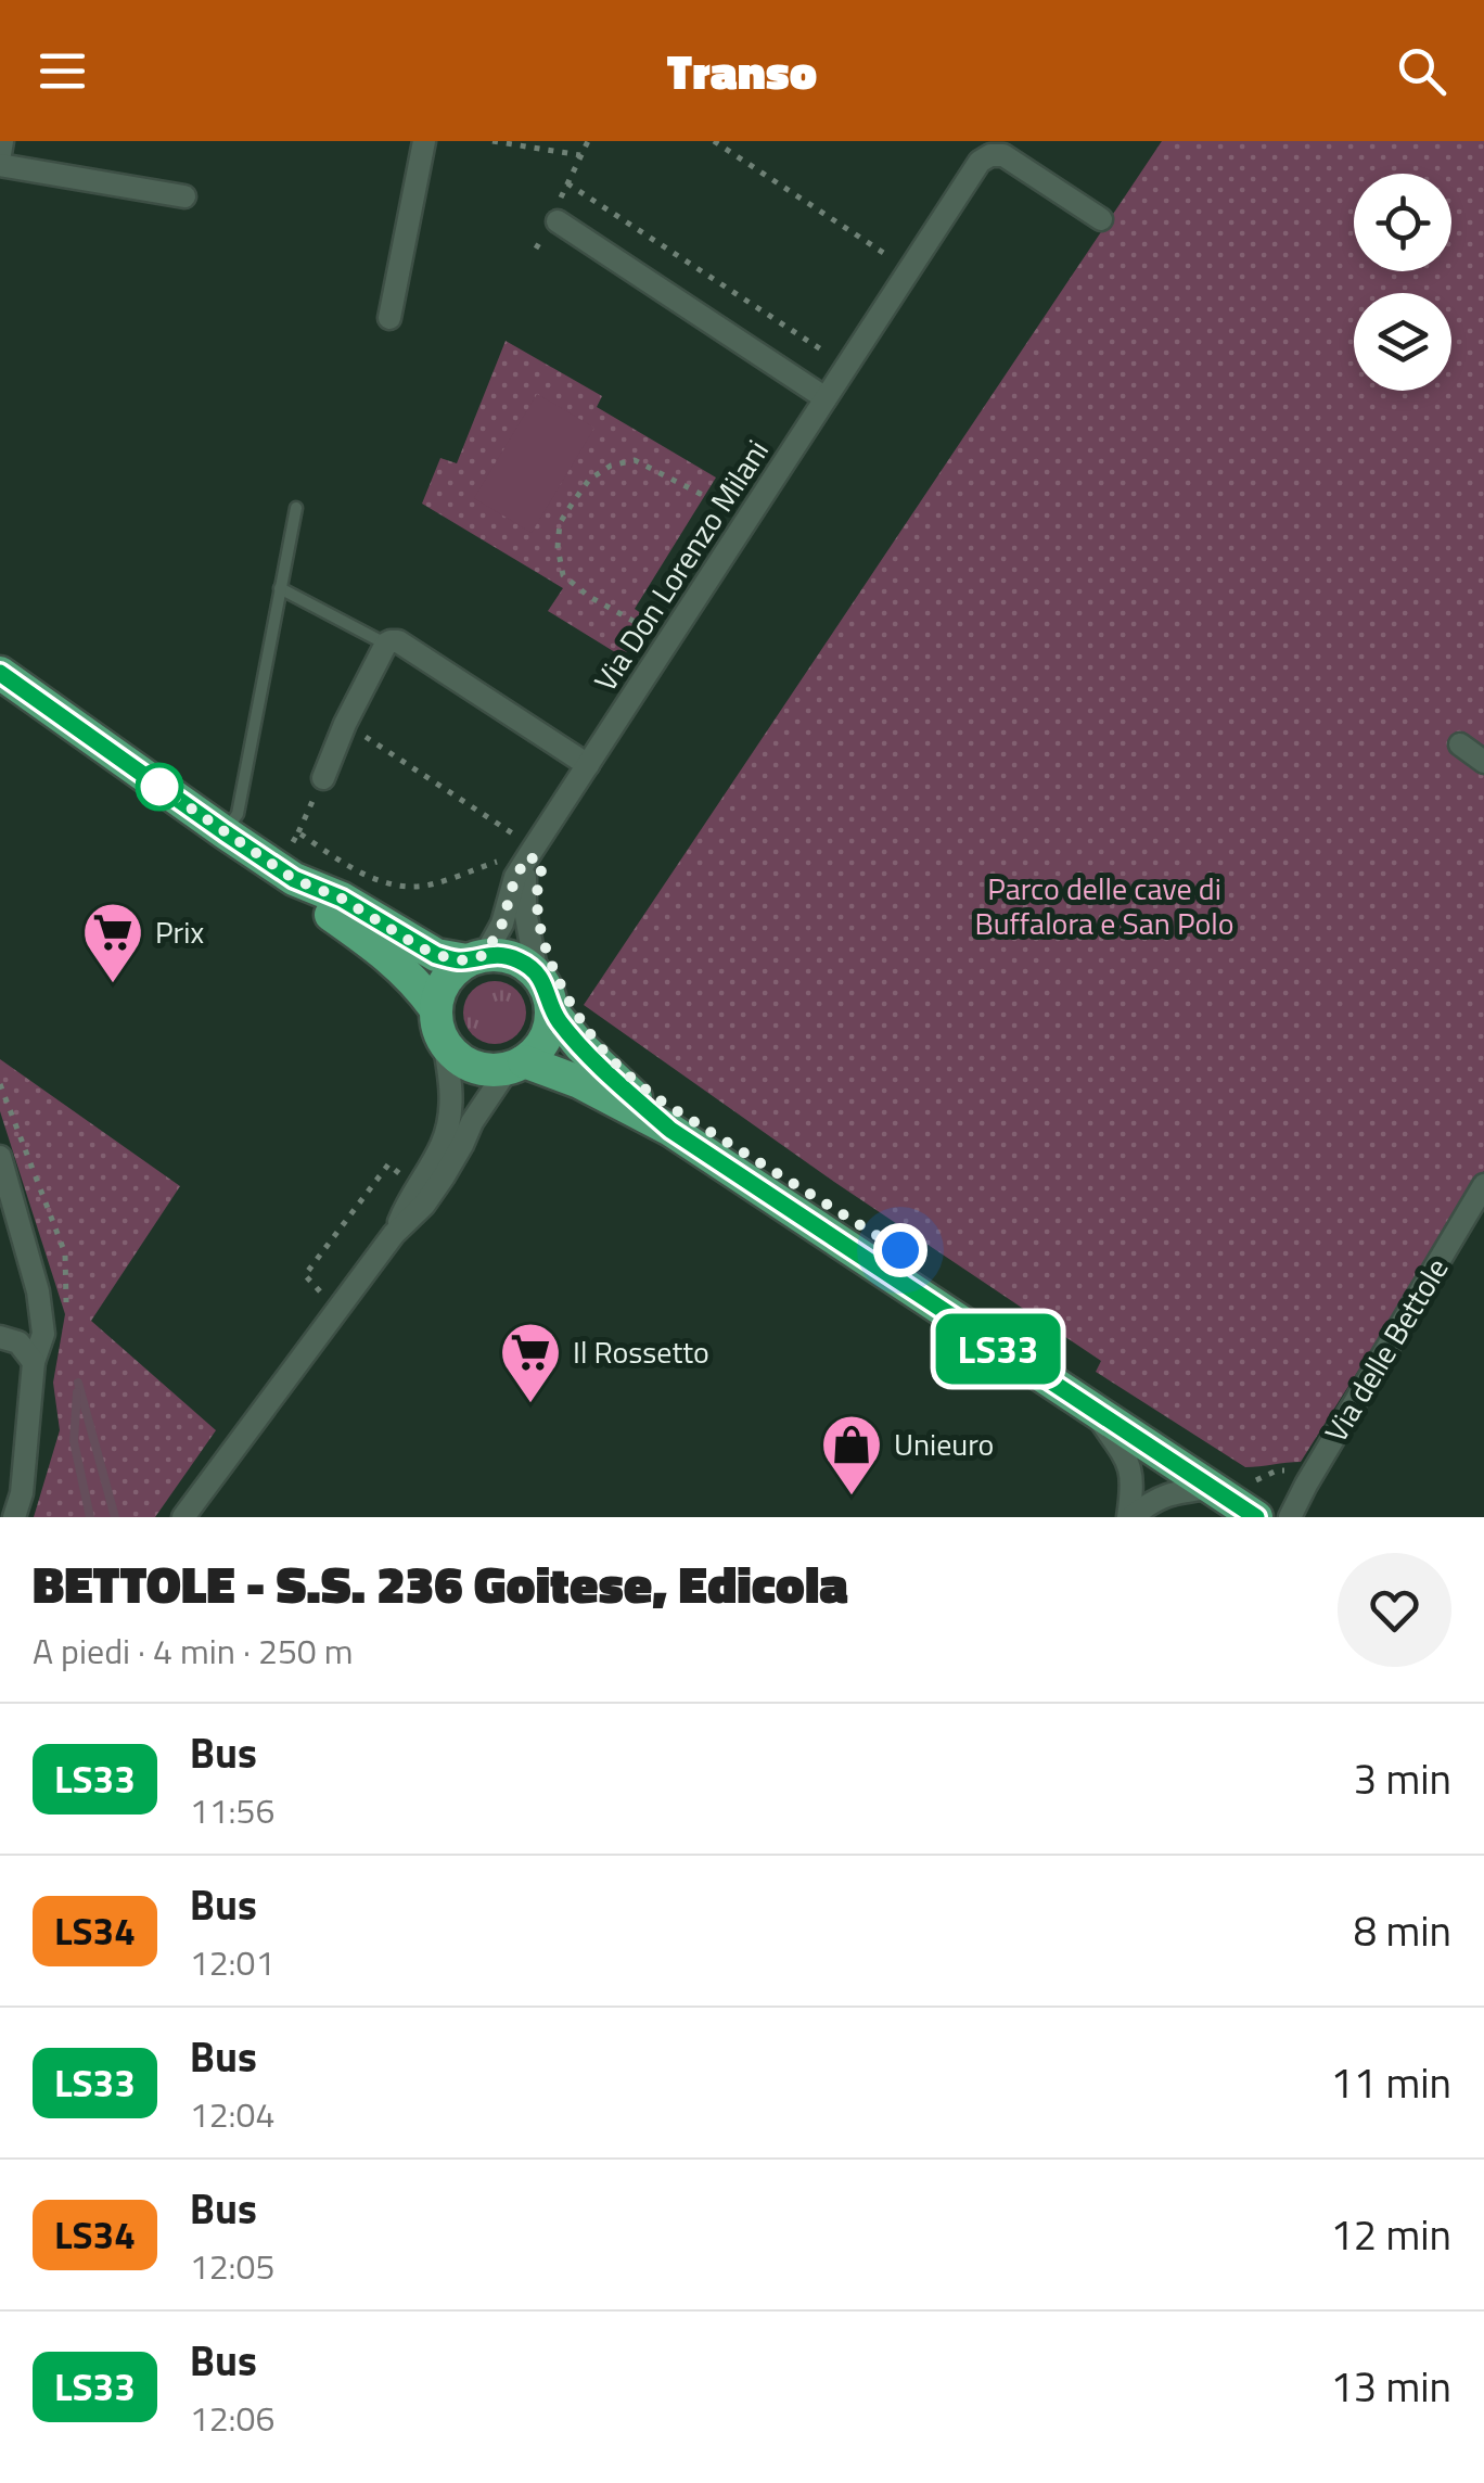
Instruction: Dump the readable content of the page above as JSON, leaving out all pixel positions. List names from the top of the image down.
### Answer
{
  "streets": {
    "street": ["Via Don Lorenzo Milani", "Via delle Bettole"]
  },
  "parks": ["Parco delle cave di Buffalora e San Polo"],
  "places": {
    "supermarket": ["Prix", "Il Rossetto"],
    "shop": ["Unieuro"]
  },
  "lines": ["bus line LS33"],
  "page": {
    "header": "Transo",
    "on_map": "LS33",
    "heading": ["BETTOLE - S.S. 236 Goitese, Edicola", "A piedi · 4 min · 250 m"],
    "list": [
      {
        "mark": "LS33",
        "name": "Bus",
        "note": "11:56",
        "value": "3 min"
      },
      {
        "mark": "LS34",
        "name": "Bus",
        "note": "12:01",
        "value": "8 min"
      },
      {
        "mark": "LS33",
        "name": "Bus",
        "note": "12:04",
        "value": "11 min"
      },
      {
        "mark": "LS34",
        "name": "Bus",
        "note": "12:05",
        "value": "12 min"
      },
      {
        "mark": "LS33",
        "name": "Bus",
        "note": "12:06",
        "value": "13 min"
      }
    ]
  }
}
